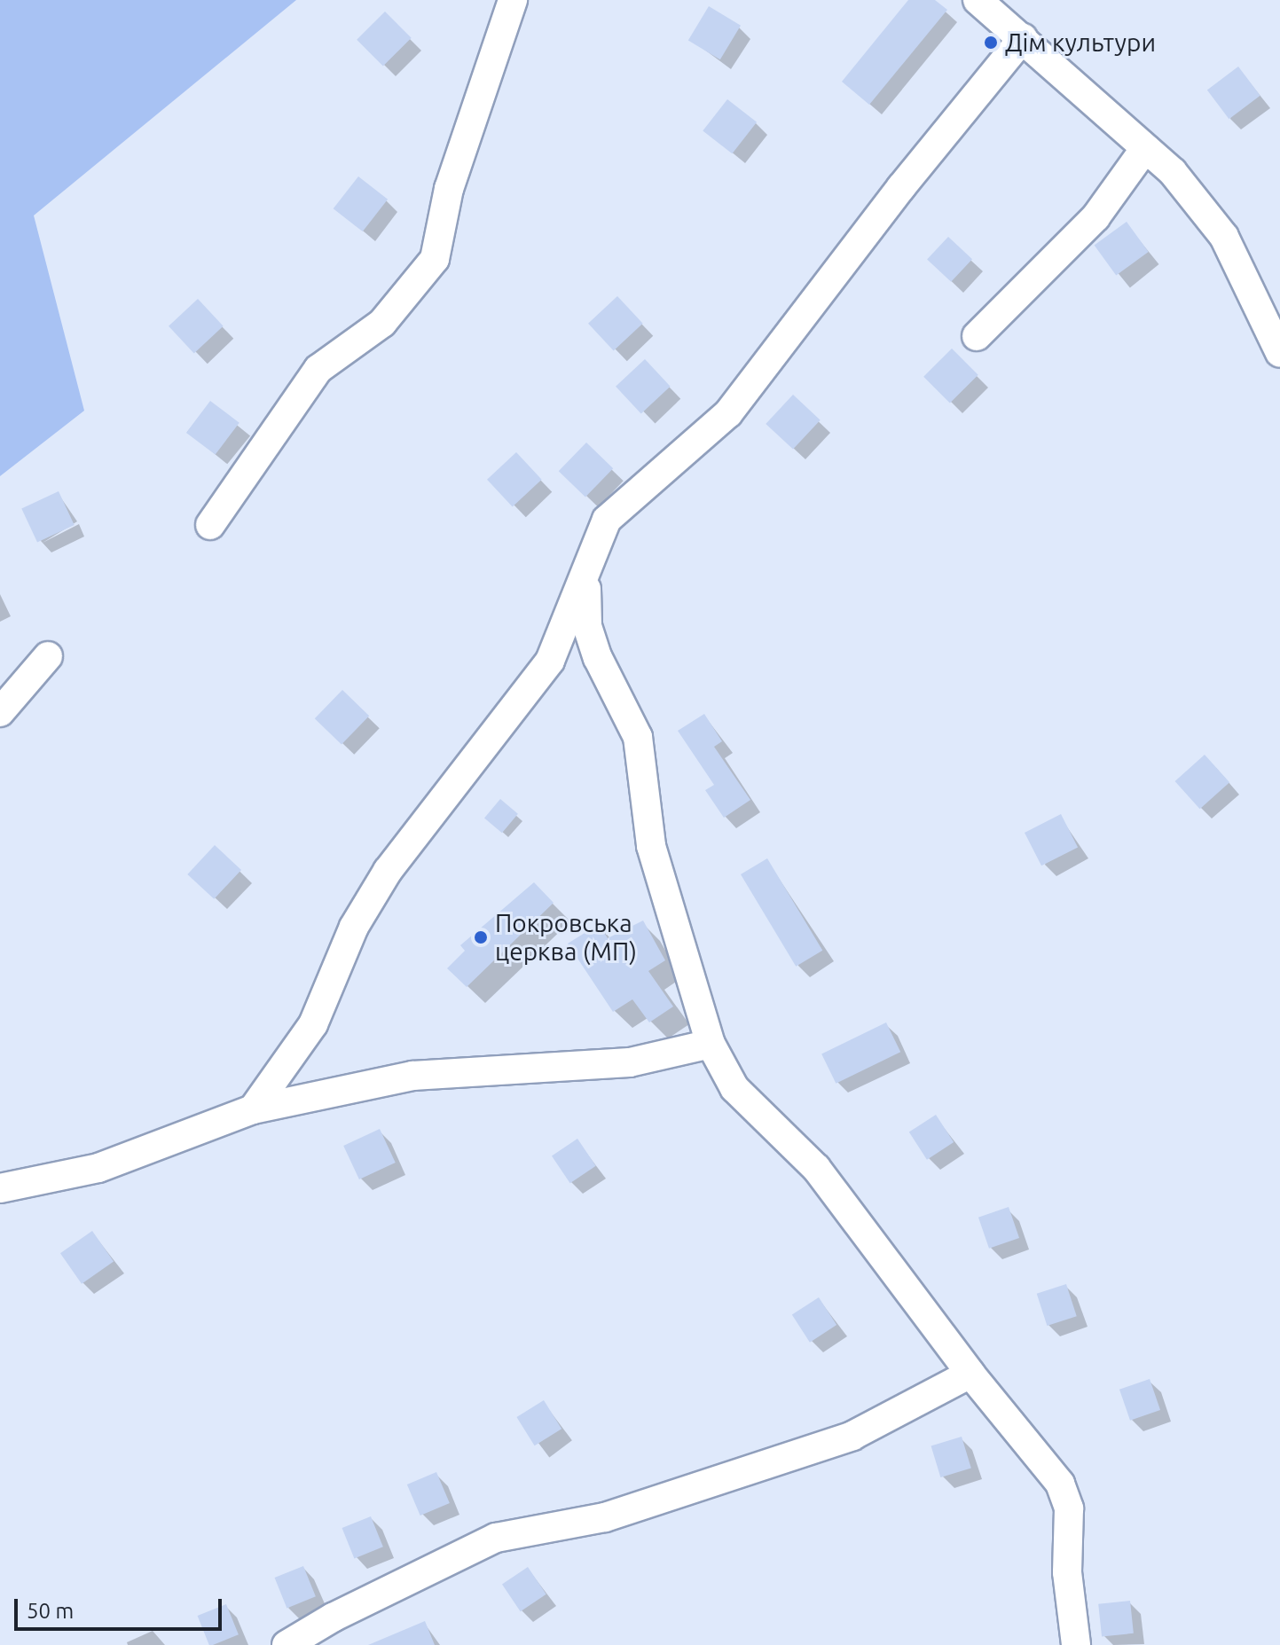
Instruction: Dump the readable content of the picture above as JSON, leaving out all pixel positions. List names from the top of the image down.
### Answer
{
  "places": ["Дім культури", "Покровська церква (МП)"],
  "scale_bar": "50 m"
}
